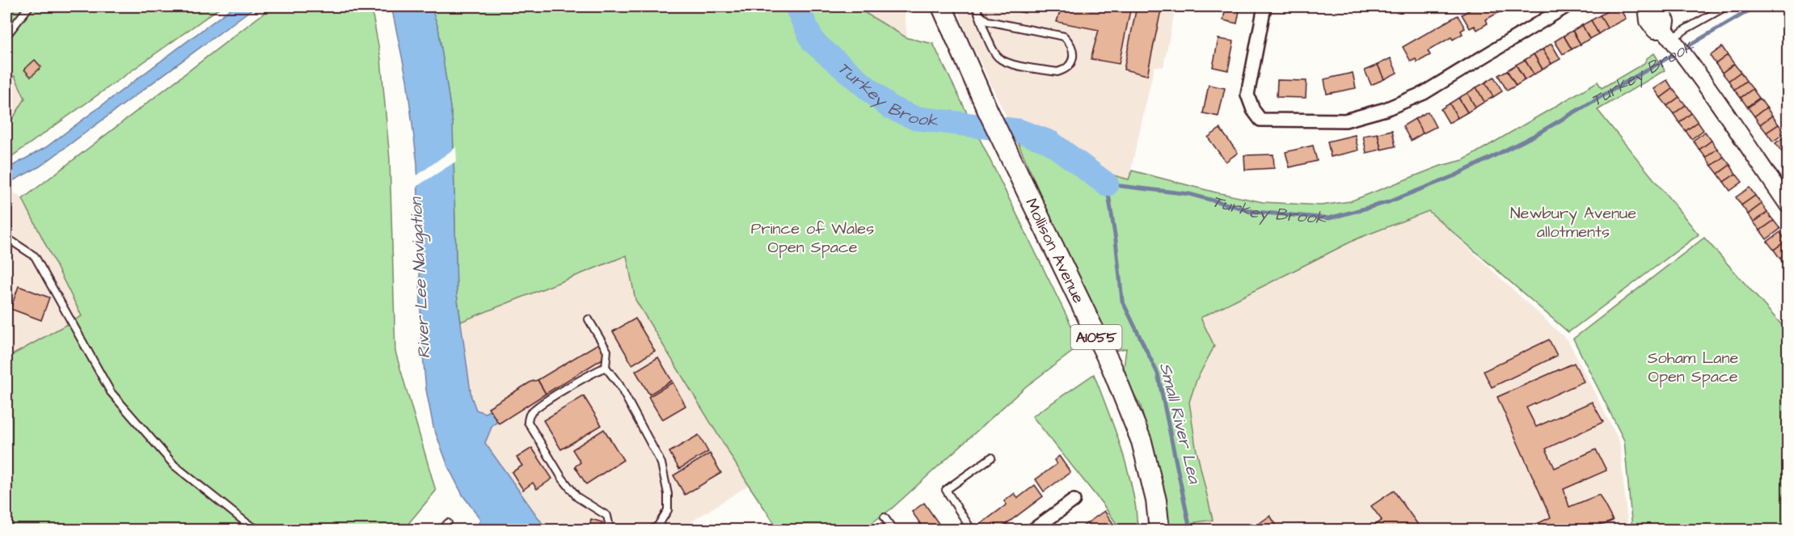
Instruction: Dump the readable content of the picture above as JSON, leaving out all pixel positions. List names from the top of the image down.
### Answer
{
  "streets": {
    "main road": ["Mollison Avenue", "A1055"]
  },
  "water": ["Turkey Brook", "River Lee Navigation", "Small River Lea"],
  "parks": ["Newbury Avenue allotments", "Prince of Wales Open Space", "Soham Lane Open Space"]
}
